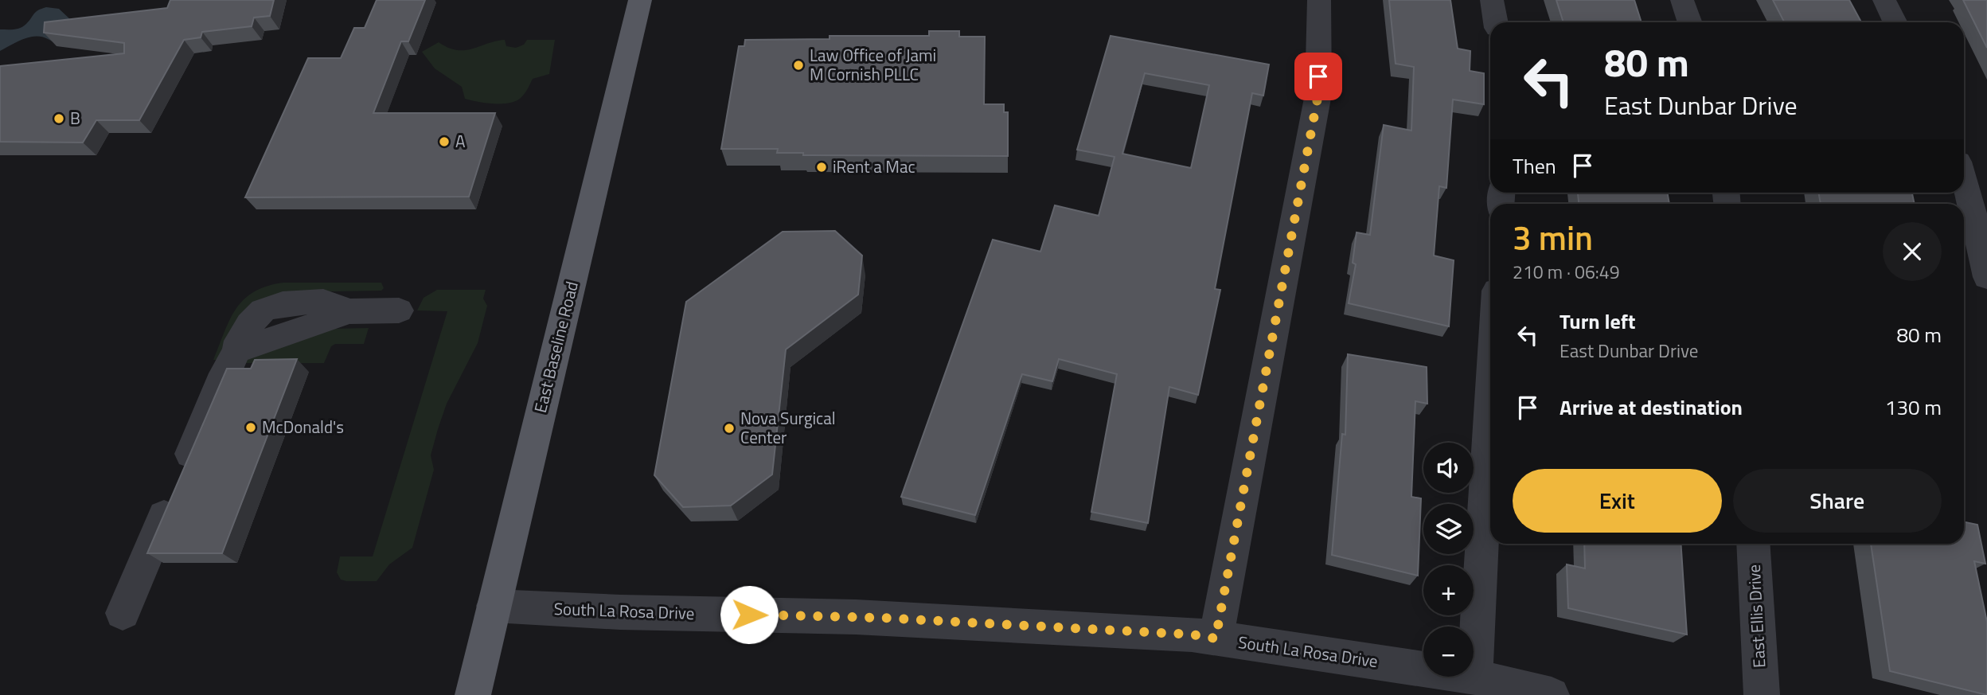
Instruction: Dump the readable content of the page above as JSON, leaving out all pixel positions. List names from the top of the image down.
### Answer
{
  "streets": {
    "main road": ["East Baseline Road"],
    "street": ["South La Rosa Drive", "East Ellis Drive"]
  },
  "crossings": [
    ["East Baseline Road", "South La Rosa Drive"]
  ],
  "places": [
    "Law Office of Jami M Cornish PLLC",
    "B",
    "A",
    "iRent a Mac",
    "McDonald's",
    "Nova Surgical Center"
  ],
  "page": {
    "turn": ["80 m", "East Dunbar Drive"],
    "then": "Then",
    "heading": ["3 min", "210 m · 06:49"],
    "list": [
      {
        "name": "Turn left",
        "note": "East Dunbar Drive",
        "value": "80 m"
      },
      {
        "name": "Arrive at destination",
        "value": "130 m"
      }
    ],
    "map_buttons": ["+", "−"],
    "buttons": ["Exit", "Share"]
  }
}
